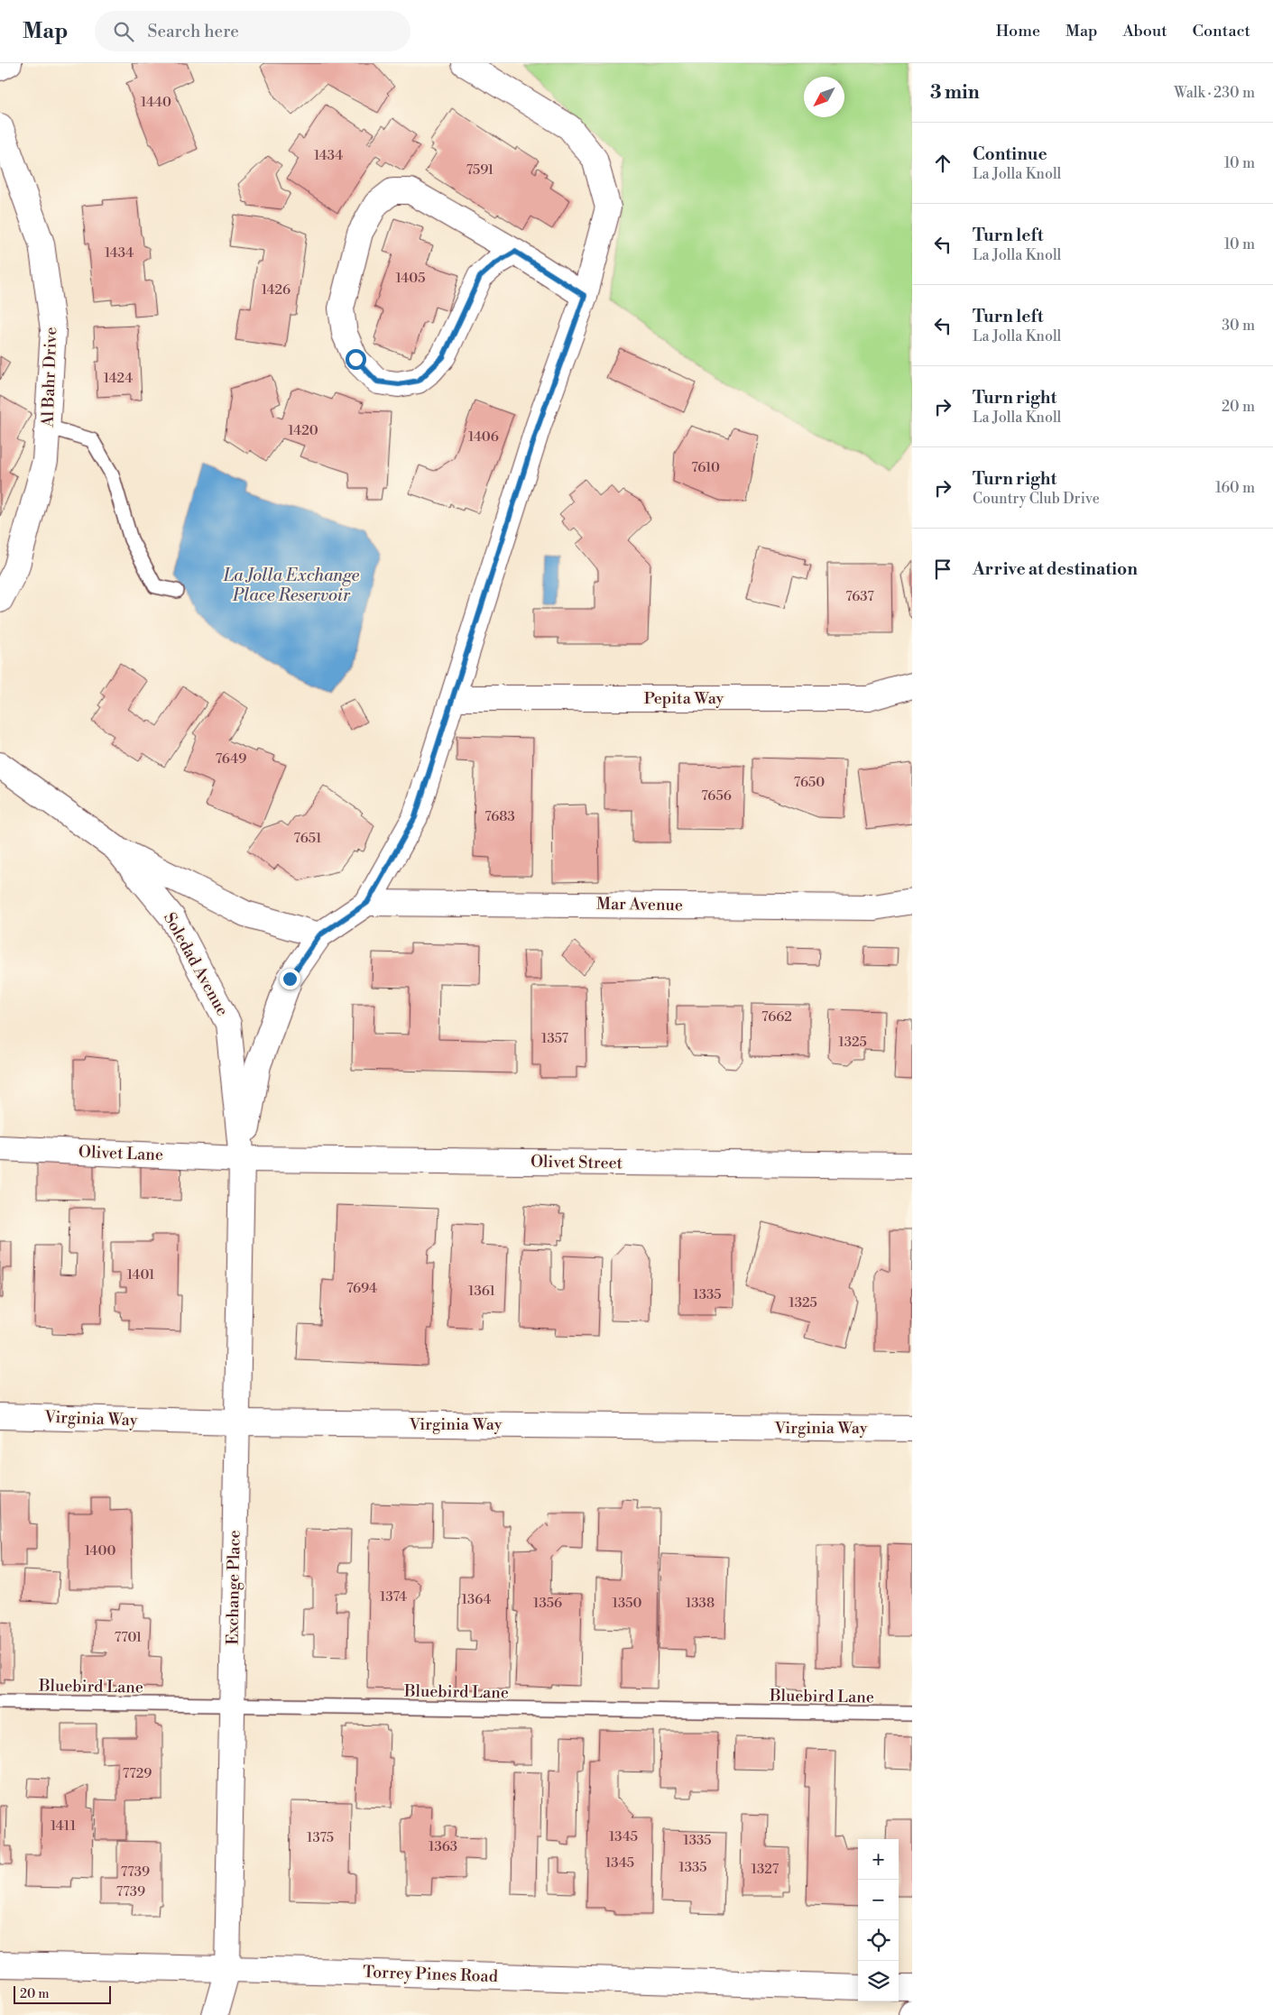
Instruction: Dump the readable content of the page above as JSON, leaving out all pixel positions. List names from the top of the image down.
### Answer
{
  "streets": {
    "street": [
      "Al Bahr Drive",
      "Pepita Way",
      "Mar Avenue",
      "Soledad Avenue",
      "Olivet Lane",
      "Olivet Street",
      "Virginia Way",
      "Exchange Place",
      "Torrey Pines Road"
    ],
    "lane": ["Bluebird Lane"]
  },
  "crossings": [
    ["Soledad Avenue", "Olivet Lane"],
    ["Soledad Avenue", "Olivet Street"],
    ["Soledad Avenue", "Exchange Place"],
    ["Olivet Lane", "Olivet Street"],
    ["Olivet Lane", "Exchange Place"],
    ["Olivet Street", "Exchange Place"],
    ["Virginia Way", "Exchange Place"],
    ["Exchange Place", "Bluebird Lane"],
    ["Exchange Place", "Torrey Pines Road"]
  ],
  "water": ["La Jolla Exchange Place Reservoir"],
  "house_numbers": [
    "1440",
    "1434",
    "7591",
    "1434",
    "1405",
    "1426",
    "1424",
    "1420",
    "1406",
    "7610",
    "7637",
    "7649",
    "7650",
    "7656",
    "7683",
    "7651",
    "7662",
    "1357",
    "1325",
    "1401",
    "7694",
    "1361",
    "1335",
    "1325",
    "1400",
    "1374",
    "1364",
    "1356",
    "1350",
    "1338",
    "7701",
    "7729",
    "1411",
    "1345",
    "1375",
    "1335",
    "1363",
    "1345",
    "1335",
    "1327",
    "7739",
    "7739"
  ],
  "scale_bar": "20 m",
  "north": "bottom left",
  "page": {
    "header": "Map",
    "search": "Search here",
    "nav": [
      "Home",
      "Map",
      "About",
      "Contact"
    ],
    "heading": ["3 min", "Walk · 230 m"],
    "list": [
      ["Continue", "La Jolla Knoll", "10 m"],
      ["Turn left", "La Jolla Knoll", "10 m"],
      ["Turn left", "La Jolla Knoll", "30 m"],
      ["Turn right", "La Jolla Knoll", "20 m"],
      ["Turn right", "Country Club Drive", "160 m"],
      "Arrive at destination"
    ],
    "map_buttons": ["+", "−"],
    "scale": "20 m"
  }
}
